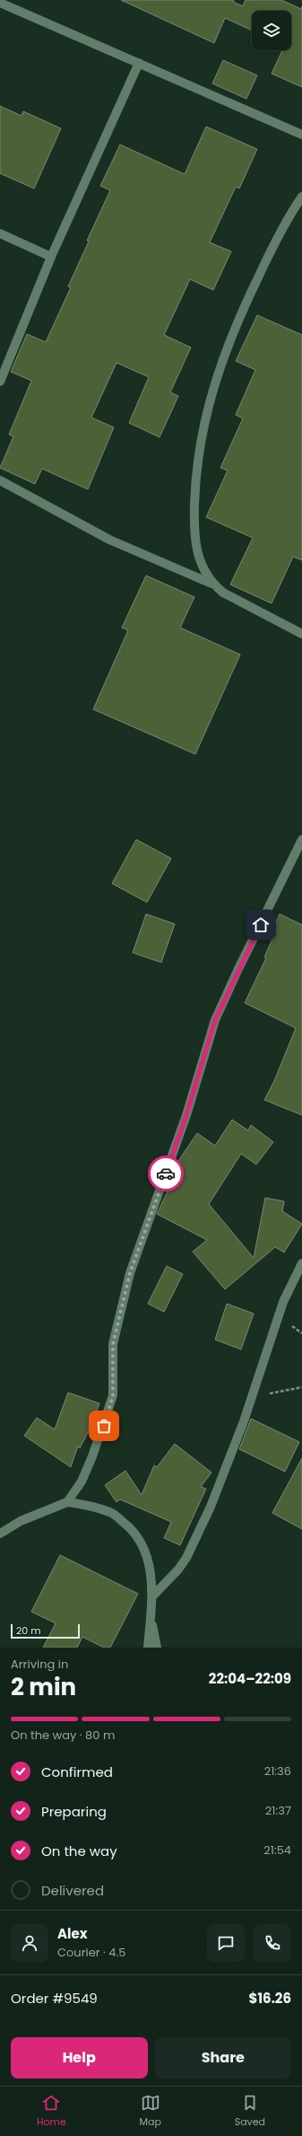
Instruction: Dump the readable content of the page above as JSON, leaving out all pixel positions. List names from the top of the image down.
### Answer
{
  "scale_bar": "20 m",
  "page": {
    "scale": "20 m",
    "heading": ["2 min", "Arriving in", "22:04–22:09"],
    "panel": [
      "Alex",
      "Courier · 4.5",
      "Order #9549",
      "$16.26"
    ],
    "bar": "On the way · 80 m",
    "list": [
      ["Confirmed", "21:36"],
      ["Preparing", "21:37"],
      ["On the way", "21:54"],
      "Delivered"
    ],
    "buttons": ["Help", "Share"],
    "tabs": ["Home", "Map", "Saved"]
  }
}
